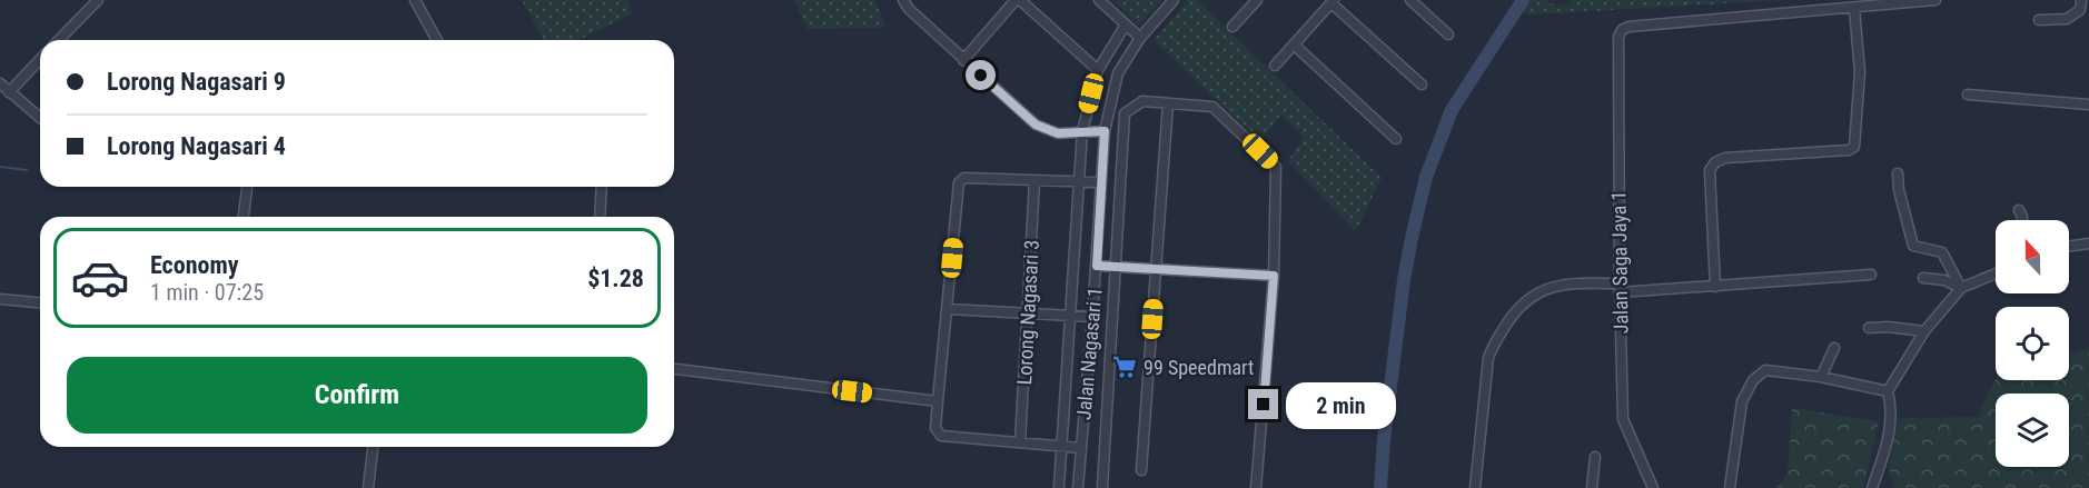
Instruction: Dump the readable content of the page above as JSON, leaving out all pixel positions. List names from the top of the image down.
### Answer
{
  "streets": {
    "street": ["Jalan Saga Jaya 1", "Lorong Nagasari 3", "Jalan Nagasari 1"]
  },
  "places": {
    "supermarket": ["99 Speedmart"]
  },
  "north": "top",
  "page": {
    "banner": ["Lorong Nagasari 9", "Lorong Nagasari 4"],
    "list": [
      {
        "name": "Economy",
        "note": "1 min · 07:25",
        "value": "$1.28"
      }
    ],
    "buttons": "Confirm",
    "bubble": "2 min"
  }
}
